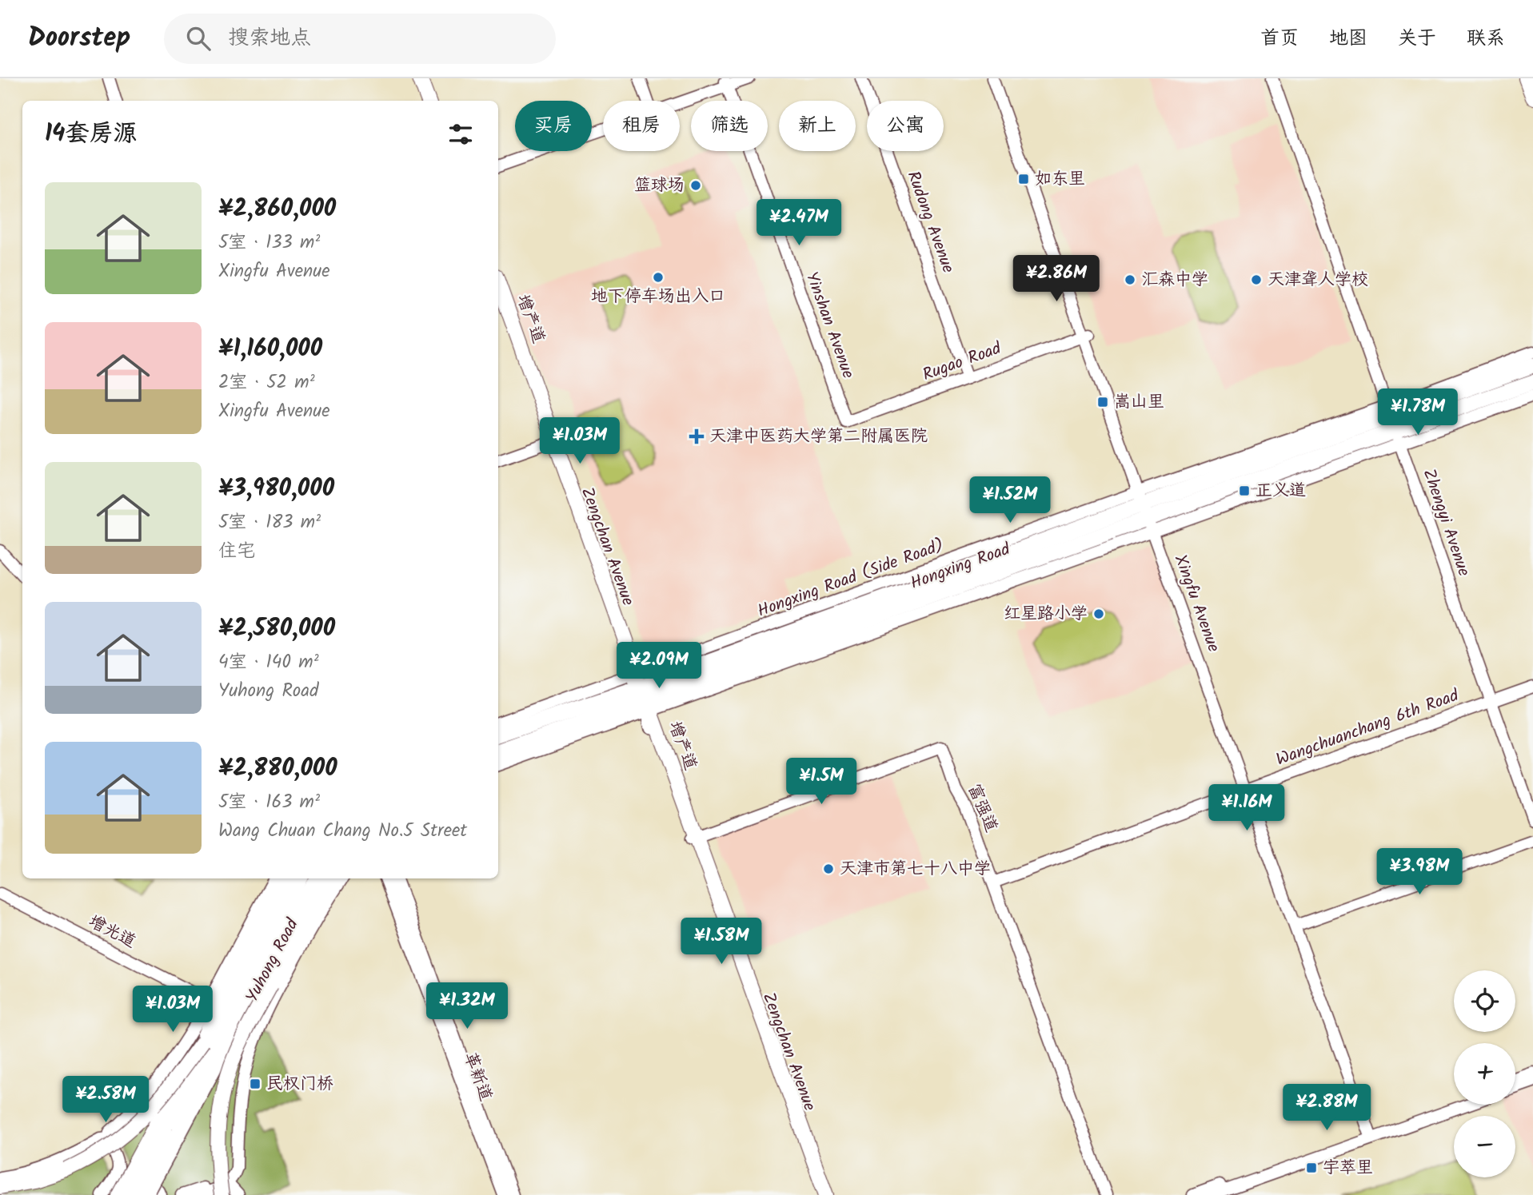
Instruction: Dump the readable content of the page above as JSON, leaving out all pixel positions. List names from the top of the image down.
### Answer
{
  "streets": {
    "highway": ["Hongxing Road", "Yuhong Road"],
    "main road": ["增产道", "Zengchan Avenue"],
    "street": [
      "Rudong Avenue",
      "Yinshan Avenue",
      "Rugao Road",
      "Zhengyi Avenue",
      "Hongxing Road (Side Road)",
      "Xingfu Avenue",
      "Wangchuanchang 6th Road",
      "富强道",
      "增光道",
      "革新道"
    ]
  },
  "crossings": [
    ["Rudong Avenue", "Rugao Road"],
    ["增产道", "Zengchan Avenue"],
    ["增产道", "Hongxing Road"],
    ["增产道", "Hongxing Road (Side Road)"],
    ["Yinshan Avenue", "Rugao Road"],
    ["Rugao Road", "Xingfu Avenue"],
    ["Zhengyi Avenue", "Hongxing Road"],
    ["Zhengyi Avenue", "Hongxing Road (Side Road)"],
    ["Zhengyi Avenue", "Wangchuanchang 6th Road"],
    ["Zengchan Avenue", "Hongxing Road"],
    ["Zengchan Avenue", "Hongxing Road (Side Road)"],
    ["Zengchan Avenue", "富强道"],
    ["Hongxing Road", "Hongxing Road (Side Road)"],
    ["Hongxing Road", "Xingfu Avenue"],
    ["Hongxing Road (Side Road)", "Xingfu Avenue"],
    ["Xingfu Avenue", "Wangchuanchang 6th Road"],
    ["Wangchuanchang 6th Road", "富强道"]
  ],
  "places": {
    "transit": [
      "如东里",
      "嵩山里",
      "正义道",
      "民权门桥",
      "宇萃里"
    ],
    "other": [
      "篮球场",
      "地下停车场出入口",
      "汇森中学",
      "天津聋人学校",
      "红星路小学",
      "天津市第七十八中学"
    ],
    "health": ["天津中医药大学第二附属医院"]
  },
  "page": {
    "header": "Doorstep",
    "search": "搜索地点",
    "nav": [
      "首页",
      "地图",
      "关于",
      "联系"
    ],
    "chip": [
      "买房",
      "租房",
      "筛选",
      "新上",
      "公寓"
    ],
    "heading": "14套房源",
    "list": [
      {
        "name": "¥2,860,000",
        "note": "5室 · 133 m² · Xingfu Avenue"
      },
      {
        "name": "¥1,160,000",
        "note": "2室 · 52 m² · Xingfu Avenue"
      },
      {
        "name": "¥3,980,000",
        "note": "5室 · 183 m² · 住宅"
      },
      {
        "name": "¥2,580,000",
        "note": "4室 · 140 m² · Yuhong Road"
      },
      {
        "name": "¥2,880,000",
        "note": "5室 · 163 m² · Wang Chuan Chang No.5 Street"
      }
    ],
    "price": [
      "¥2.47M",
      "¥2.86M",
      "¥1.78M",
      "¥1.03M",
      "¥1.52M",
      "¥2.09M",
      "¥1.5M",
      "¥1.16M",
      "¥3.98M",
      "¥1.58M",
      "¥1.32M",
      "¥1.03M",
      "¥2.58M",
      "¥2.88M"
    ],
    "map_buttons": ["+", "−"]
  }
}
